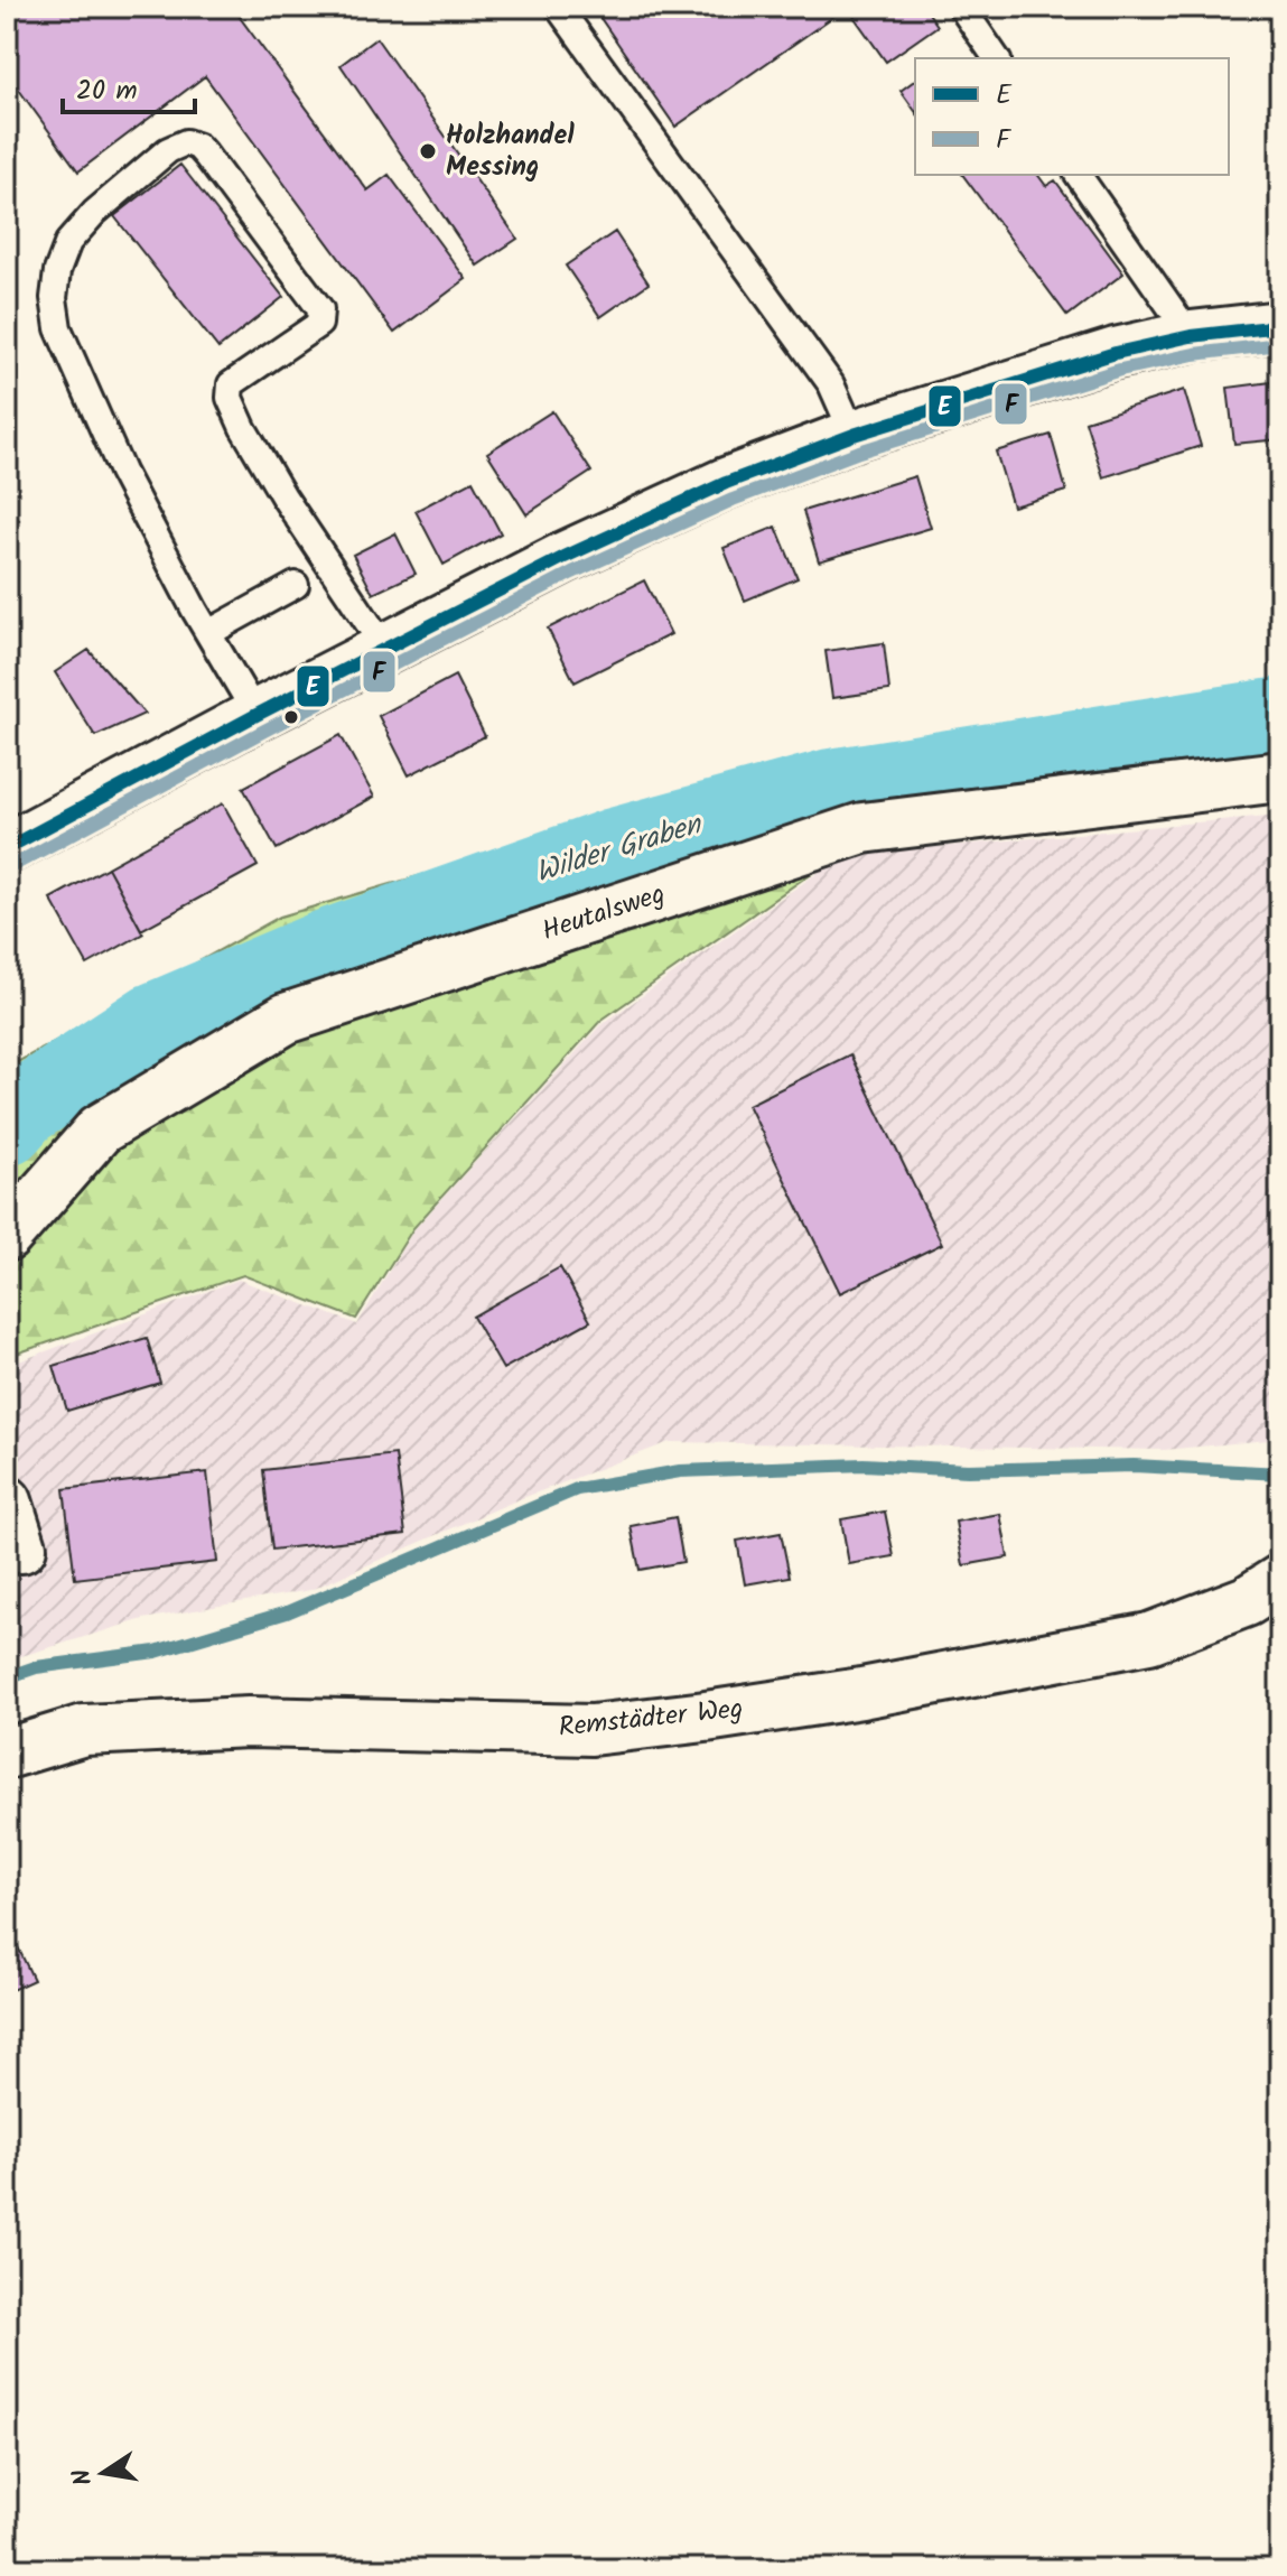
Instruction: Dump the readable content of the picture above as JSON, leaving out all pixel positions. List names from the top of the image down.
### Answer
{
  "streets": {
    "street": ["Heutalsweg", "Remstädter Weg"]
  },
  "water": ["Wilder Graben"],
  "places": ["Holzhandel Messing"],
  "lines": ["transit line E", "transit line F"],
  "legend": ["E", "F"],
  "scale_bar": "20 m",
  "north": "left"
}
